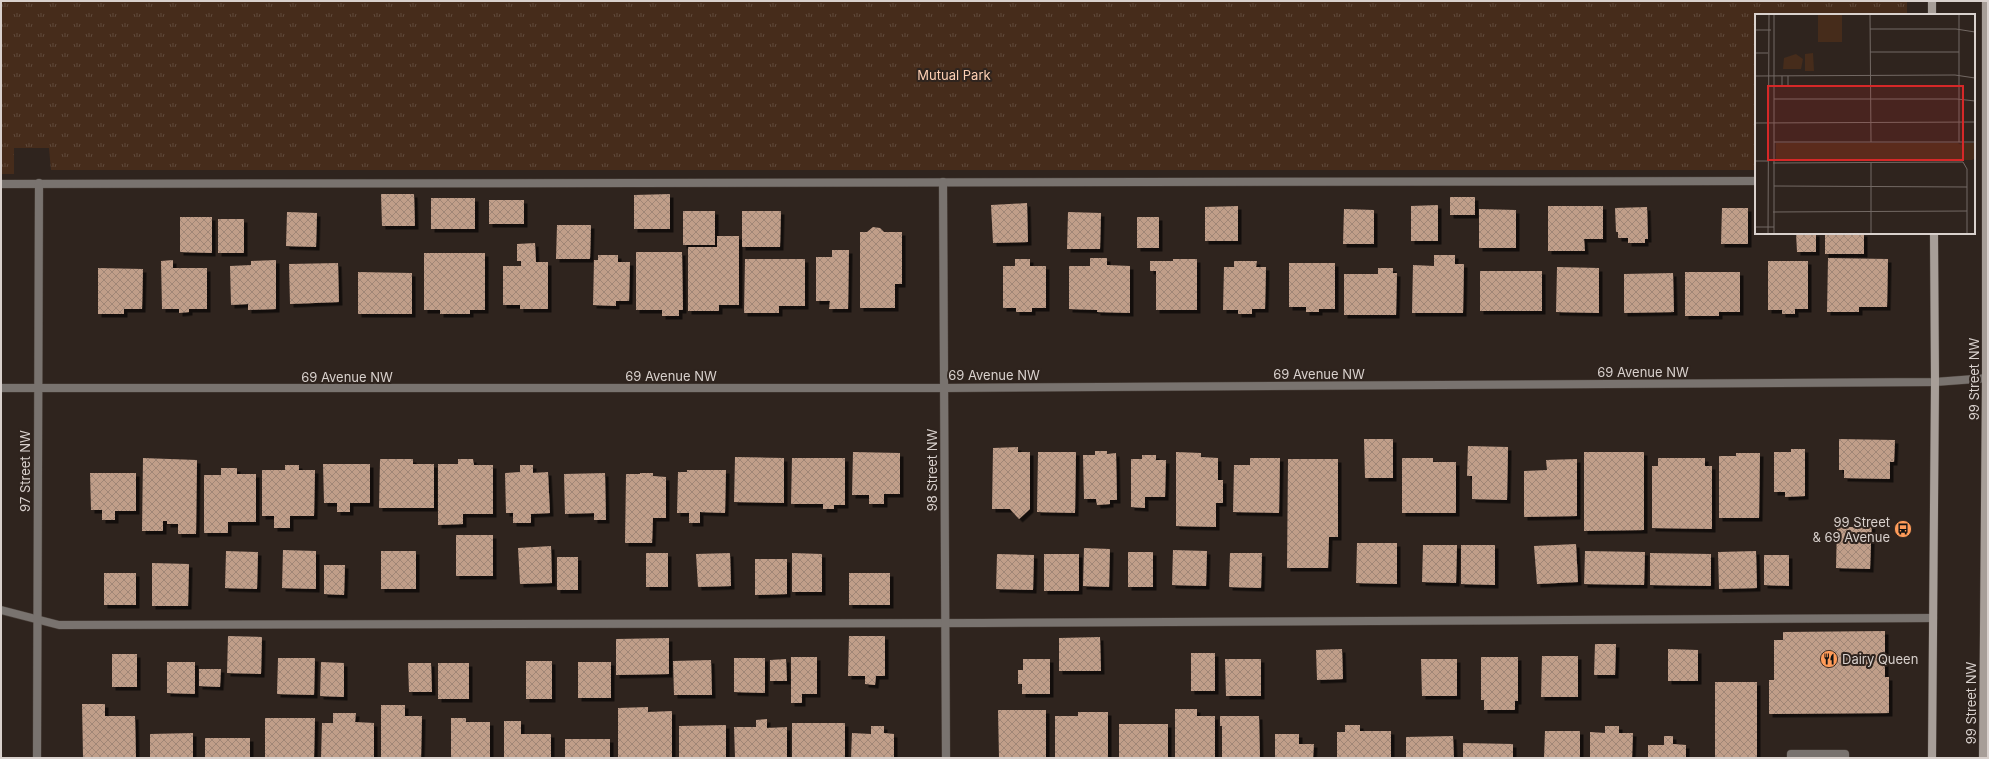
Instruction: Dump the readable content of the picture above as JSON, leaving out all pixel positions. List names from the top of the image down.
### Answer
{
  "streets": {
    "main road": ["99 Street NW"],
    "street": ["69 Avenue NW", "98 Street NW", "97 Street NW"]
  },
  "crossings": [
    ["69 Avenue NW", "99 Street NW"],
    ["69 Avenue NW", "98 Street NW"],
    ["69 Avenue NW", "97 Street NW"]
  ],
  "parks": ["Mutual Park"],
  "places": {
    "bus stop": ["99 Street & 69 Avenue"],
    "restaurant": ["Dairy Queen"]
  }
}
